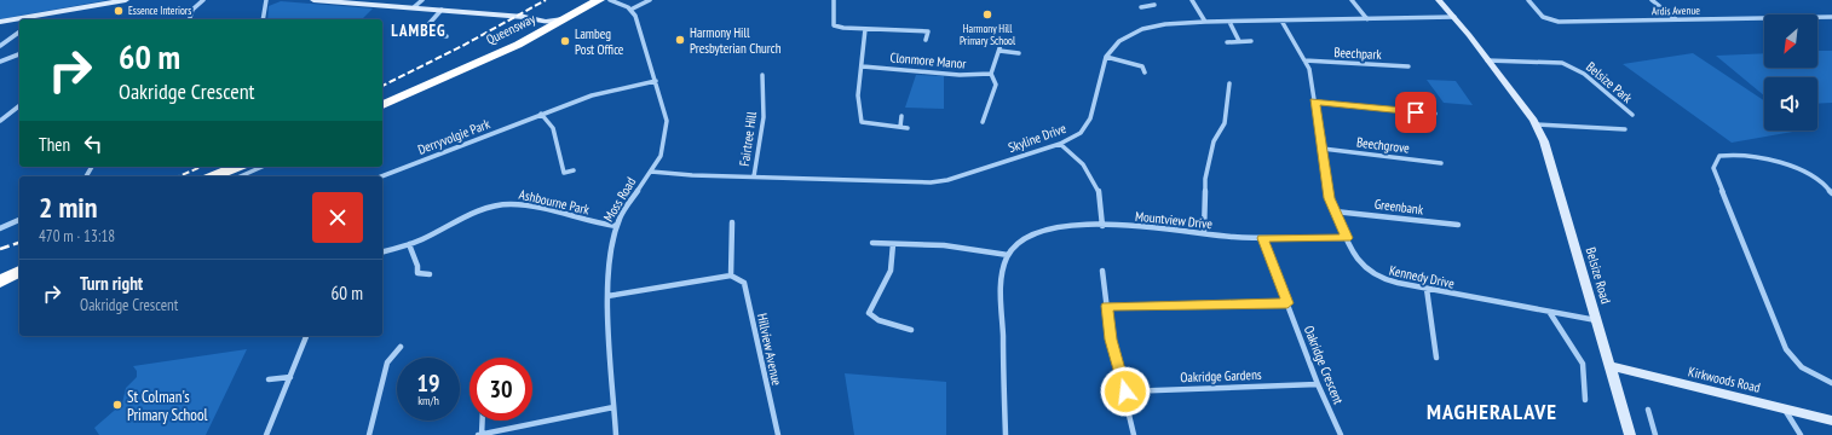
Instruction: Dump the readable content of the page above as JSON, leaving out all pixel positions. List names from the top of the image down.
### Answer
{
  "streets": {
    "highway": ["Queensway"],
    "street": [
      "Ardis Avenue",
      "Beechpark",
      "Clonmore Manor",
      "Belsize Park",
      "Derryvolgie Park",
      "Skyline Drive",
      "Fairtree Hill",
      "Beechgrove",
      "Moss Road",
      "Ashbourne Park",
      "Greenbank",
      "Mountview Drive",
      "Belsize Road",
      "Kennedy Drive",
      "Hillview Avenue",
      "Oakridge Crescent",
      "Oakridge Gardens",
      "Kirkwoods Road"
    ]
  },
  "crossings": [
    ["Beechpark", "Kennedy Drive"],
    ["Belsize Park", "Belsize Road"],
    ["Derryvolgie Park", "Moss Road"],
    ["Skyline Drive", "Fairtree Hill"],
    ["Skyline Drive", "Moss Road"],
    ["Skyline Drive", "Belsize Road"],
    ["Skyline Drive", "Kennedy Drive"],
    ["Beechgrove", "Kennedy Drive"],
    ["Moss Road", "Ashbourne Park"],
    ["Greenbank", "Kennedy Drive"],
    ["Mountview Drive", "Kennedy Drive"],
    ["Mountview Drive", "Oakridge Crescent"],
    ["Belsize Road", "Kennedy Drive"],
    ["Belsize Road", "Kirkwoods Road"],
    ["Oakridge Crescent", "Oakridge Gardens"]
  ],
  "districts": ["LAMBEG", "MAGHERALAVE"],
  "places": [
    "Essence Interiors",
    "Harmony Hill Primary School",
    "Harmony Hill Presbyterian Church",
    "Lambeg Post Office",
    "St Colman's Primary School"
  ],
  "north": "bottom left",
  "page": {
    "turn": ["60 m", "Oakridge Crescent"],
    "then": "Then",
    "heading": ["2 min", "470 m · 13:18"],
    "list": [
      {
        "name": "Turn right",
        "note": "Oakridge Crescent",
        "value": "60 m"
      }
    ],
    "speed": "19 km/h",
    "limit": "30"
  }
}
